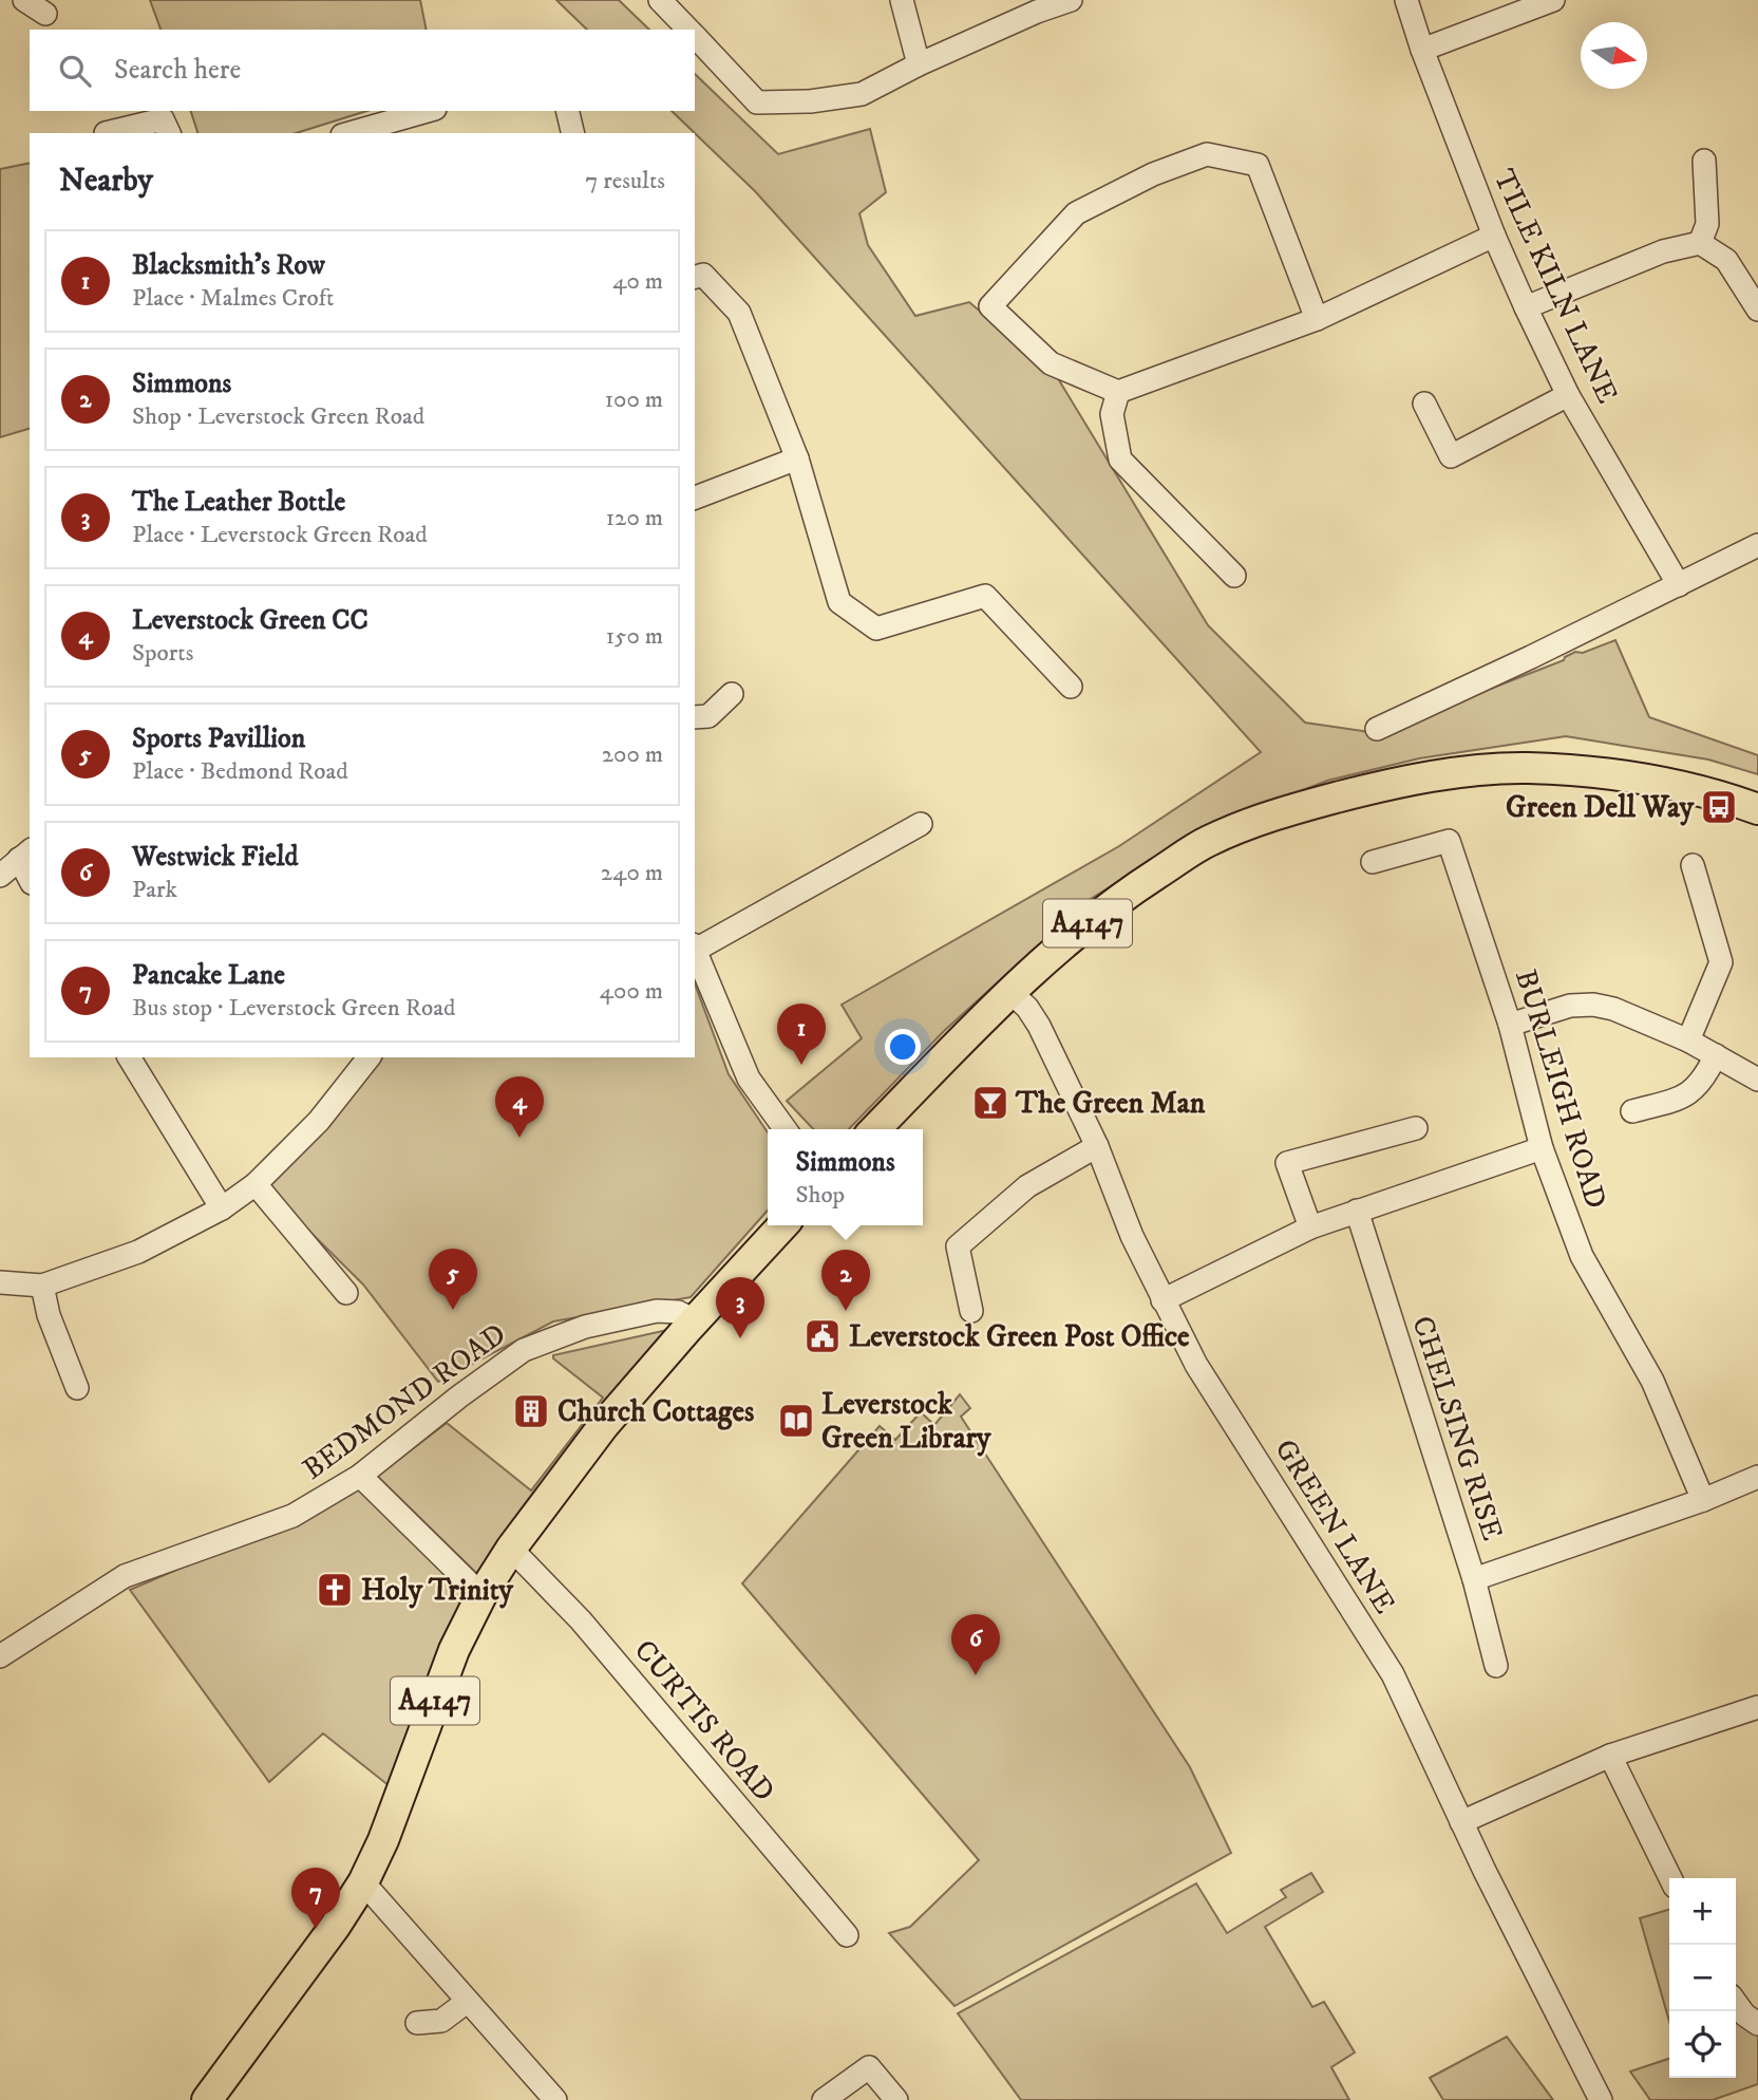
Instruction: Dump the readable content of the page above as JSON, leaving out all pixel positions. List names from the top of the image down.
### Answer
{
  "streets": {
    "main road": ["A4147"],
    "street": [
      "TILE KILN LANE",
      "BURLEIGH ROAD",
      "BEDMOND ROAD",
      "CHELSING RISE",
      "GREEN LANE",
      "CURTIS ROAD"
    ]
  },
  "crossings": [
    ["A4147", "BEDMOND ROAD"],
    ["A4147", "GREEN LANE"],
    ["A4147", "CURTIS ROAD"]
  ],
  "places": {
    "bus stop": ["Green Dell Way"],
    "bar": ["The Green Man"],
    "public building": ["Leverstock Green Post Office"],
    "building": ["Church Cottages"],
    "library": ["Leverstock Green Library"],
    "church": ["Holy Trinity"]
  },
  "north": "right",
  "page": {
    "search": "Search here",
    "heading": ["Nearby", "7 results"],
    "list": [
      {
        "mark": "1",
        "name": "Blacksmith's Row",
        "note": "Place · Malmes Croft",
        "value": "40 m"
      },
      {
        "mark": "2",
        "name": "Simmons",
        "note": "Shop · Leverstock Green Road",
        "value": "100 m"
      },
      {
        "mark": "3",
        "name": "The Leather Bottle",
        "note": "Place · Leverstock Green Road",
        "value": "120 m"
      },
      {
        "mark": "4",
        "name": "Leverstock Green CC",
        "note": "Sports",
        "value": "150 m"
      },
      {
        "mark": "5",
        "name": "Sports Pavillion",
        "note": "Place · Bedmond Road",
        "value": "200 m"
      },
      {
        "mark": "6",
        "name": "Westwick Field",
        "note": "Park",
        "value": "240 m"
      },
      {
        "mark": "7",
        "name": "Pancake Lane",
        "note": "Bus stop · Leverstock Green Road",
        "value": "400 m"
      }
    ],
    "pins": [
      "1",
      "4",
      "5",
      "2",
      "3",
      "6",
      "7"
    ],
    "popup": ["Simmons", "Shop"],
    "map_buttons": ["+", "−"]
  }
}
